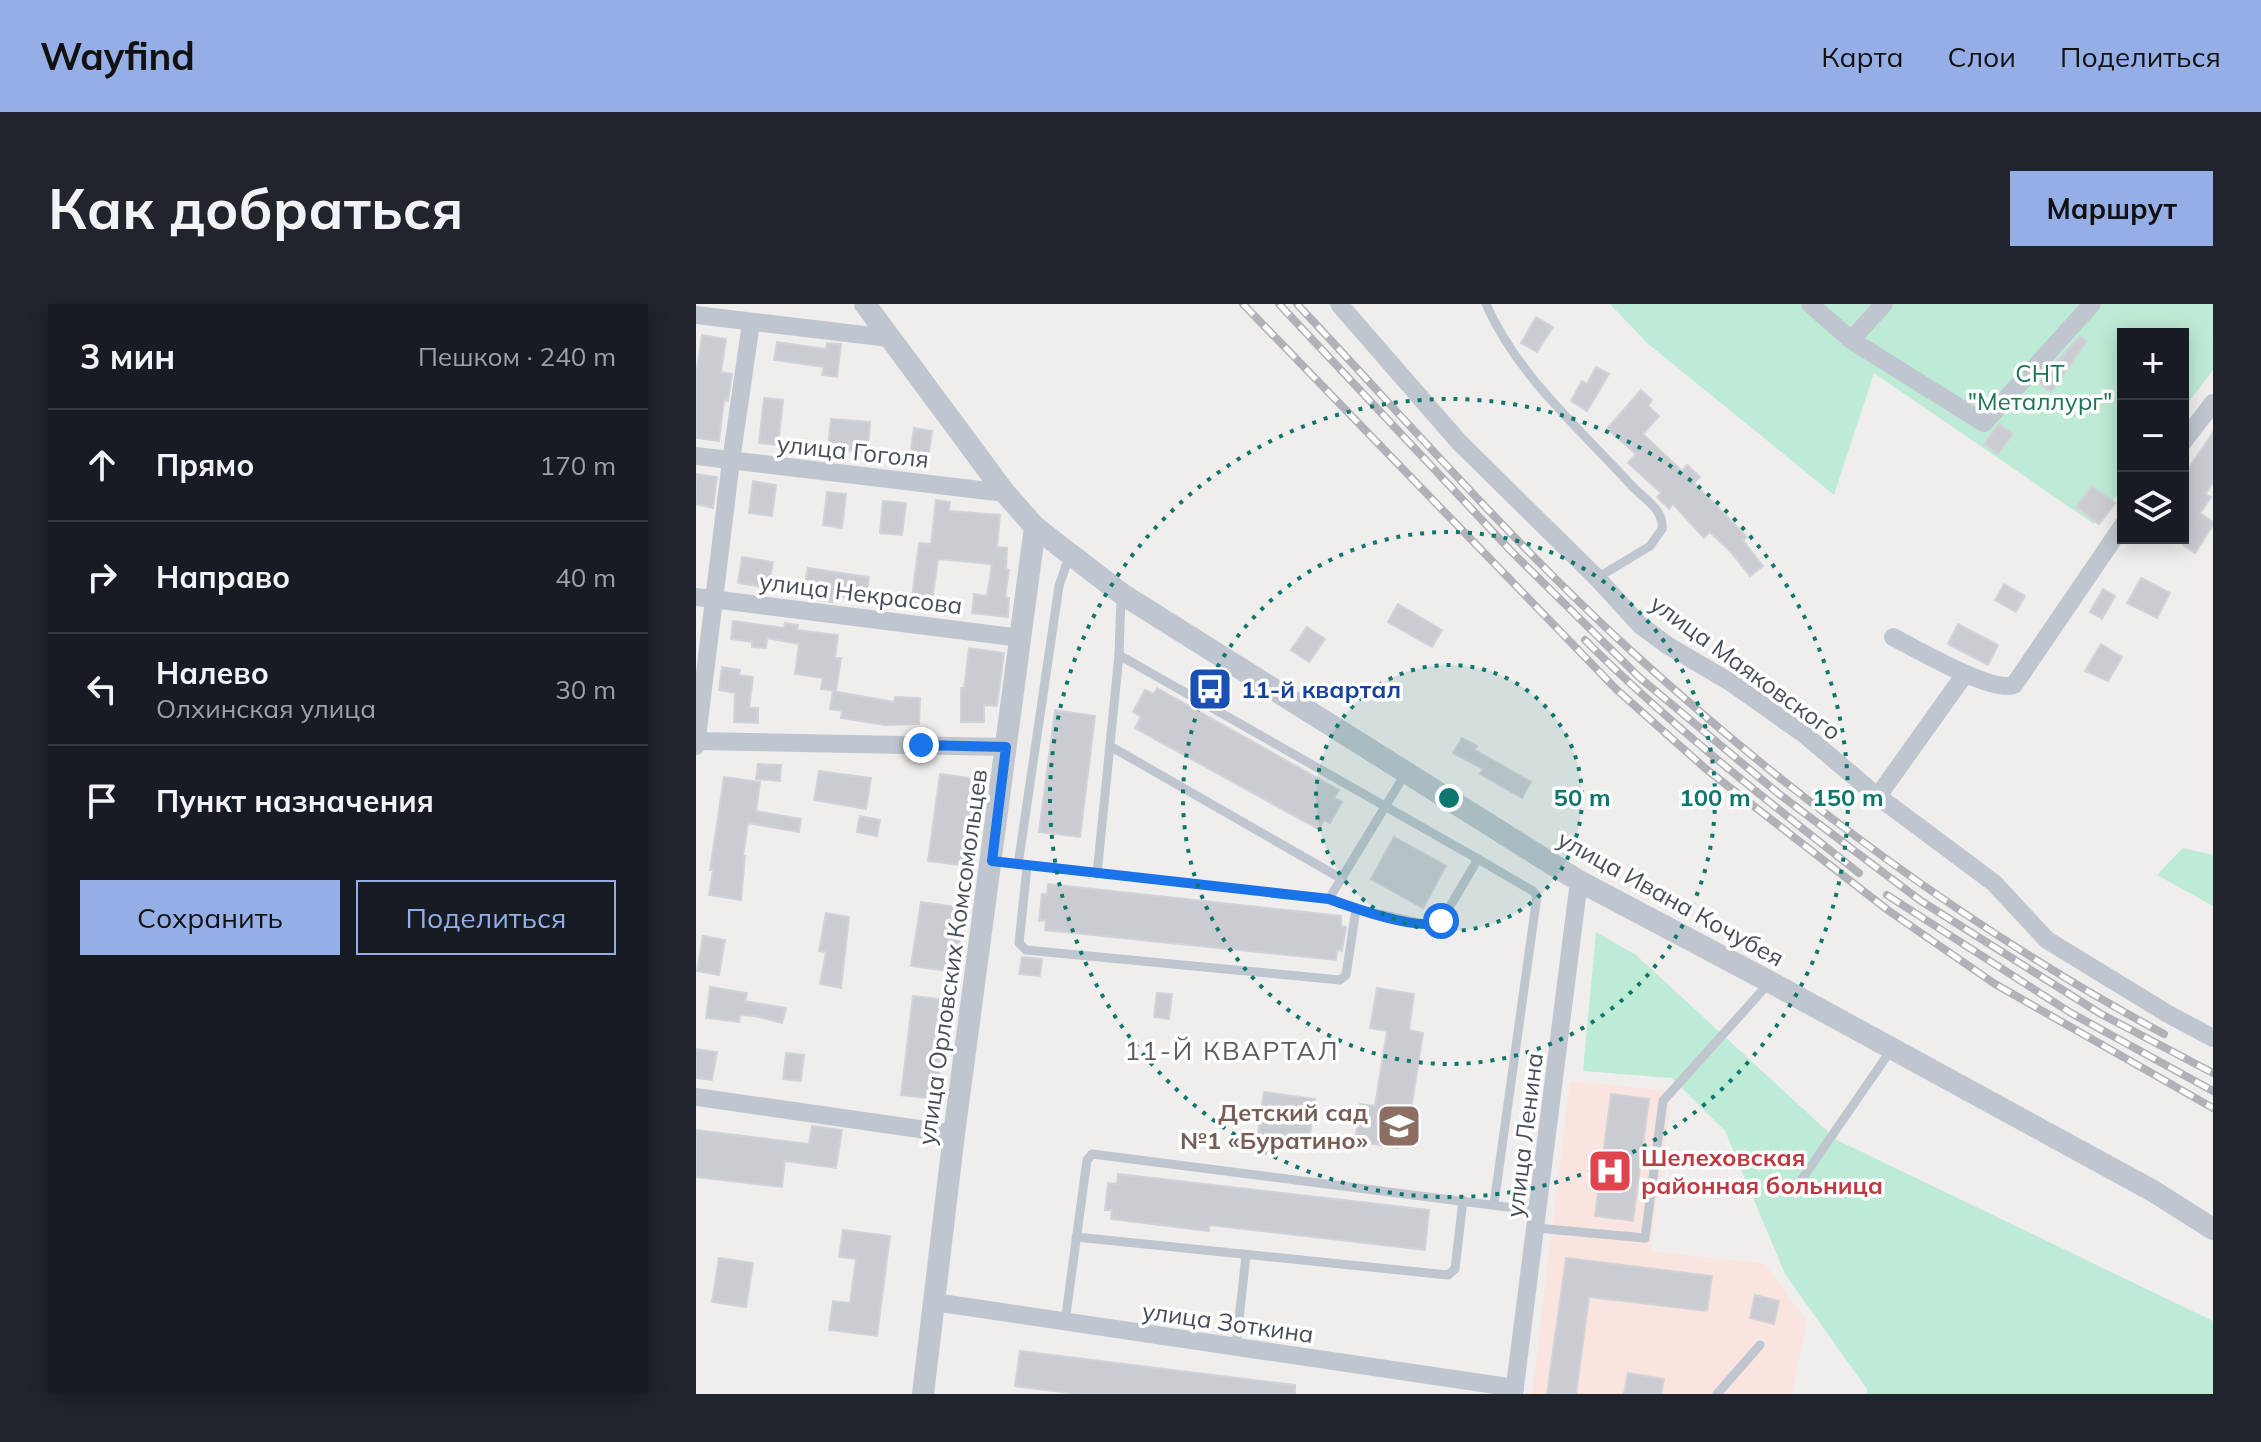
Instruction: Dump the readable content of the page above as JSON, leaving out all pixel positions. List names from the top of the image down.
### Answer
{
  "streets": {
    "street": [
      "улица Гоголя",
      "улица Некрасова",
      "улица Маяковского",
      "улица Ивана Кочубея",
      "улица Орловских Комсомольцев",
      "улица Ленина",
      "улица Зоткина"
    ]
  },
  "crossings": [
    ["улица Гоголя", "улица Ивана Кочубея"],
    ["улица Некрасова", "улица Орловских Комсомольцев"],
    ["улица Ивана Кочубея", "улица Орловских Комсомольцев"],
    ["улица Ивана Кочубея", "улица Ленина"],
    ["улица Орловских Комсомольцев", "улица Зоткина"],
    ["улица Ленина", "улица Зоткина"]
  ],
  "districts": ["11-Й КВАРТАЛ"],
  "parks": ["СНТ \"Металлург\""],
  "places": {
    "bus stop": ["11-й квартал"],
    "school or university": ["Детский сад №1 «Буратино»"],
    "hospital": ["Шелеховская районная больница"]
  },
  "page": {
    "header": "Wayfind",
    "nav": ["Карта", "Слои", "Поделиться"],
    "buttons": [
      "Маршрут",
      ["Сохранить", "Поделиться"]
    ],
    "title": "Как добраться",
    "heading": ["3 мин", "Пешком · 240 m"],
    "map_buttons": ["+", "−"],
    "list": [
      ["Прямо", "170 m"],
      ["Направо", "40 m"],
      ["Налево", "Олхинская улица", "30 m"],
      "Пункт назначения"
    ]
  },
  "rings": ["50 m", "100 m", "150 m"]
}
